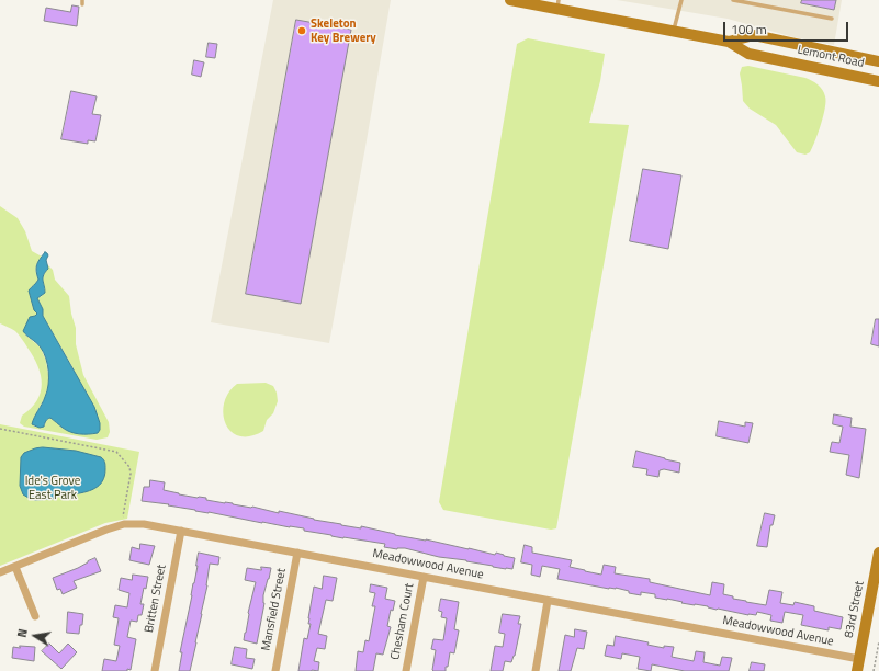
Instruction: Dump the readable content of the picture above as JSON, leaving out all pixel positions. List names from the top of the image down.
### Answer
{
  "streets": {
    "main road": ["Lemont Road", "83rd Street"],
    "street": [
      "Meadowwood Avenue",
      "Britten Street",
      "Mansfield Street",
      "Chesham Court"
    ]
  },
  "crossings": [
    ["Meadowwood Avenue", "Britten Street"],
    ["Meadowwood Avenue", "Mansfield Street"],
    ["Meadowwood Avenue", "83rd Street"],
    ["Meadowwood Avenue", "Chesham Court"]
  ],
  "parks": ["Ide's Grove East Park"],
  "places": ["Skeleton Key Brewery"],
  "scale_bar": "100 m",
  "north": "left"
}
